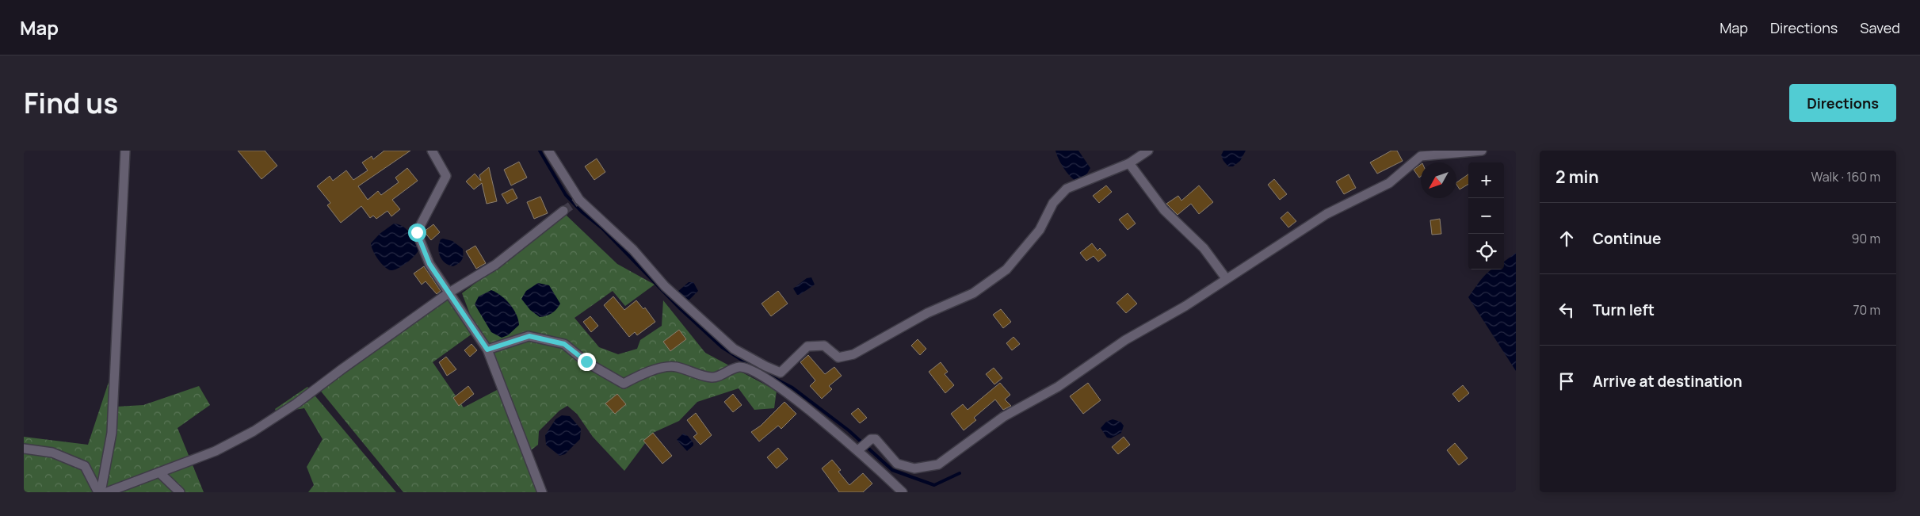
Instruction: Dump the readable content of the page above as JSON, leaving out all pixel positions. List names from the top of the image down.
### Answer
{
  "north": "bottom left",
  "page": {
    "header": "Map",
    "nav": ["Map", "Directions", "Saved"],
    "title": "Find us",
    "buttons": "Directions",
    "heading": ["2 min", "Walk · 160 m"],
    "map_buttons": ["+", "−"],
    "list": [
      ["Continue", "90 m"],
      ["Turn left", "70 m"],
      "Arrive at destination"
    ]
  }
}
